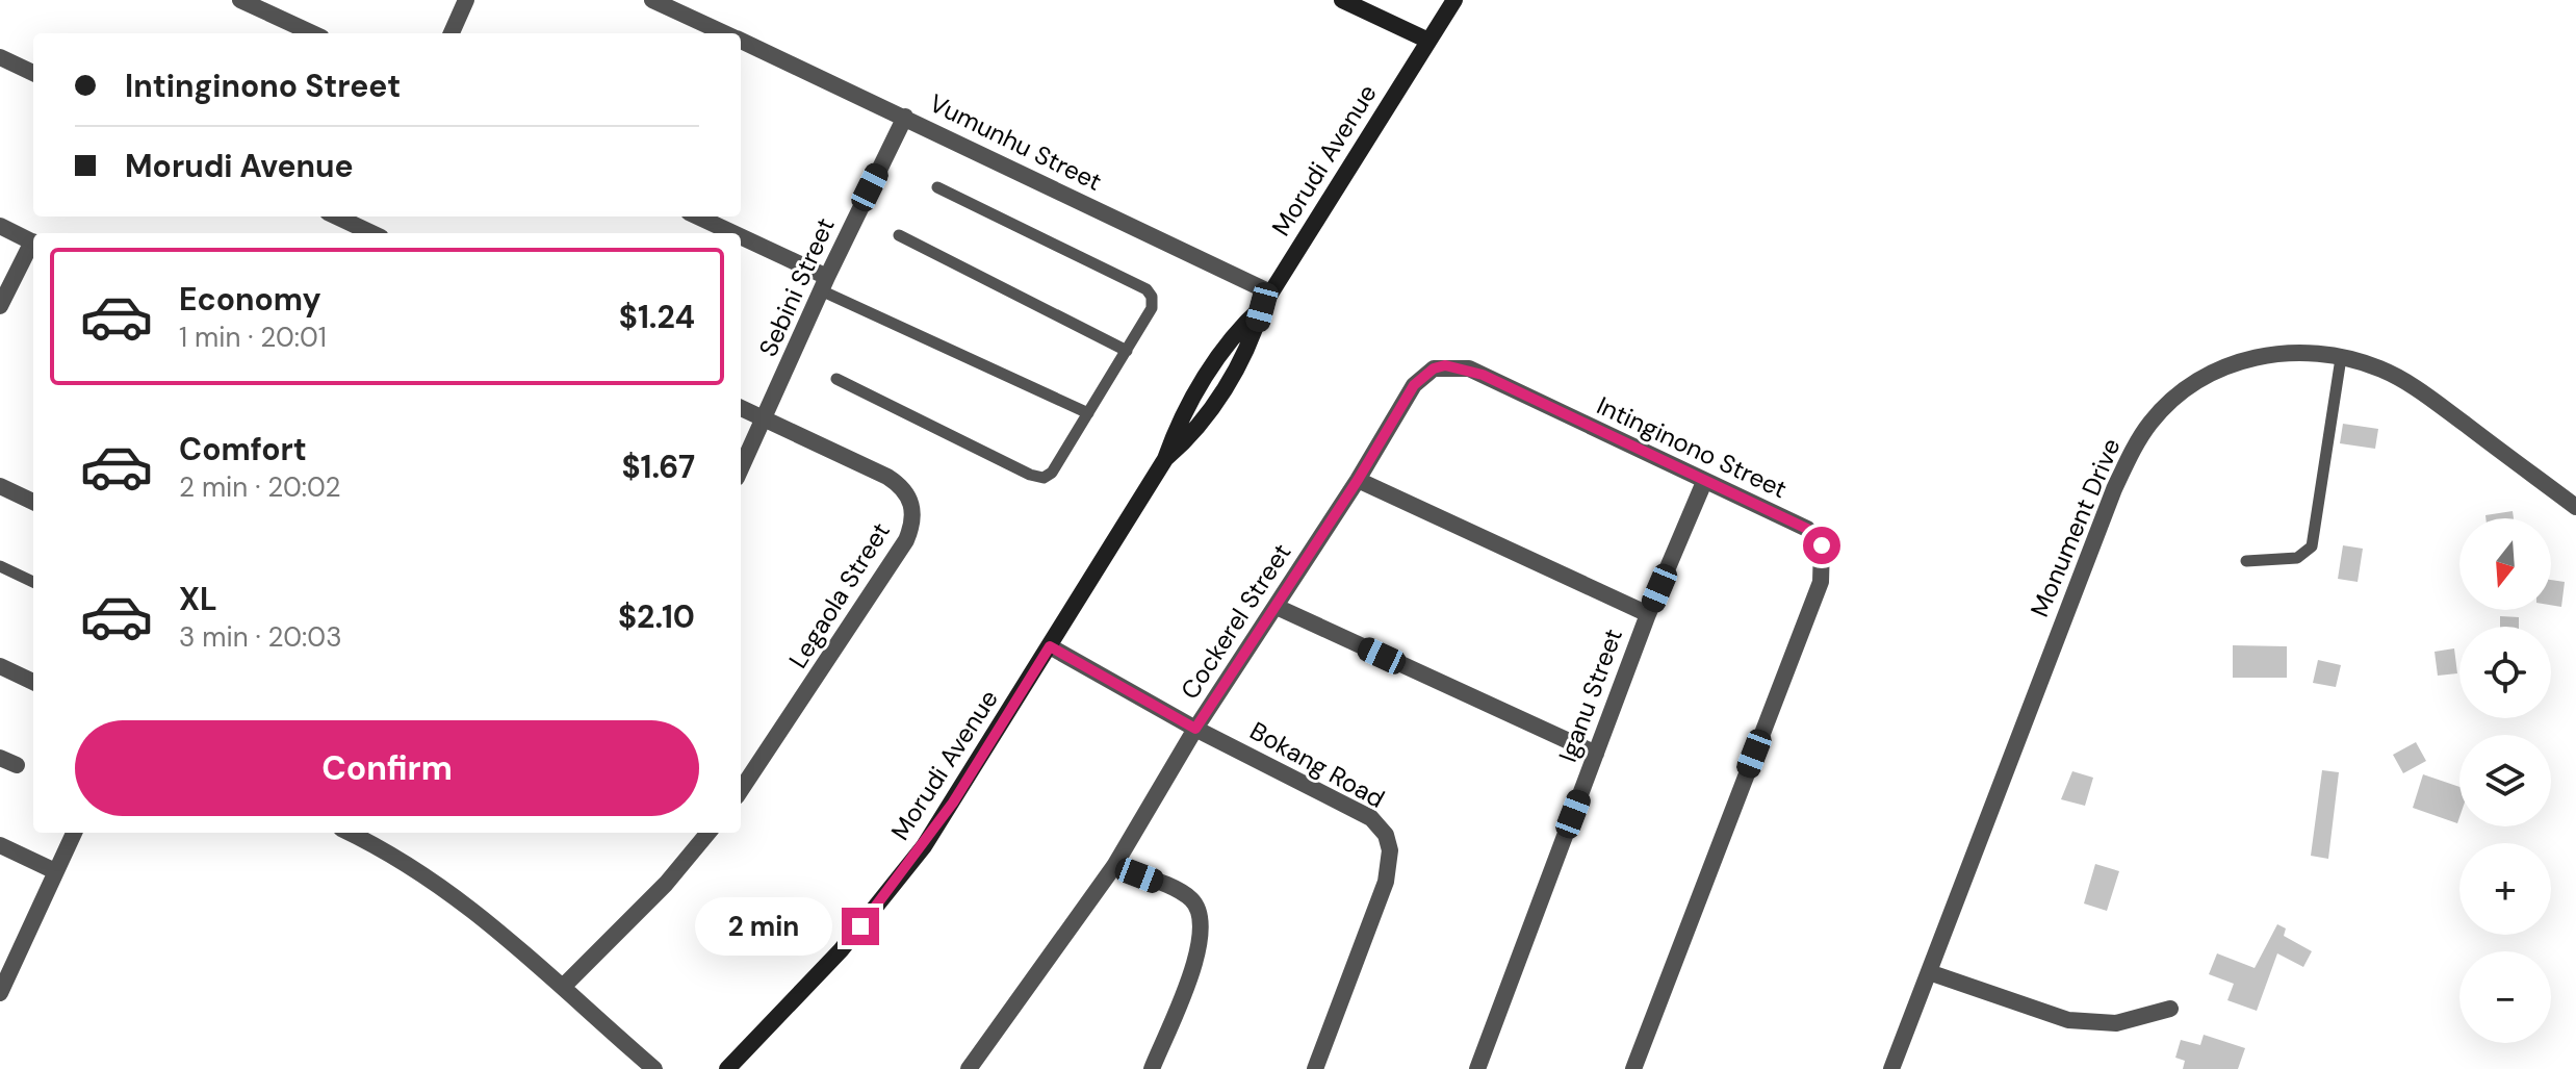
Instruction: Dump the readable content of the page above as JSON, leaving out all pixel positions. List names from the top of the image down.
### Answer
{
  "streets": {
    "street": [
      "Vumunhu Street",
      "Morudi Avenue",
      "Sebini Street",
      "Intinginono Street",
      "Monument Drive",
      "Legaola Street",
      "Cockerel Street",
      "Iganu Street",
      "Bokang Road"
    ]
  },
  "crossings": [
    ["Vumunhu Street", "Morudi Avenue"],
    ["Vumunhu Street", "Sebini Street"],
    ["Morudi Avenue", "Bokang Road"],
    ["Sebini Street", "Legaola Street"],
    ["Intinginono Street", "Cockerel Street"],
    ["Intinginono Street", "Iganu Street"],
    ["Cockerel Street", "Bokang Road"]
  ],
  "north": "bottom",
  "page": {
    "banner": ["Intinginono Street", "Morudi Avenue"],
    "list": [
      {
        "name": "Economy",
        "note": "1 min · 20:01",
        "value": "$1.24"
      },
      {
        "name": "Comfort",
        "note": "2 min · 20:02",
        "value": "$1.67"
      },
      {
        "name": "XL",
        "note": "3 min · 20:03",
        "value": "$2.10"
      }
    ],
    "map_buttons": ["+", "−"],
    "buttons": "Confirm",
    "bubble": "2 min"
  }
}
